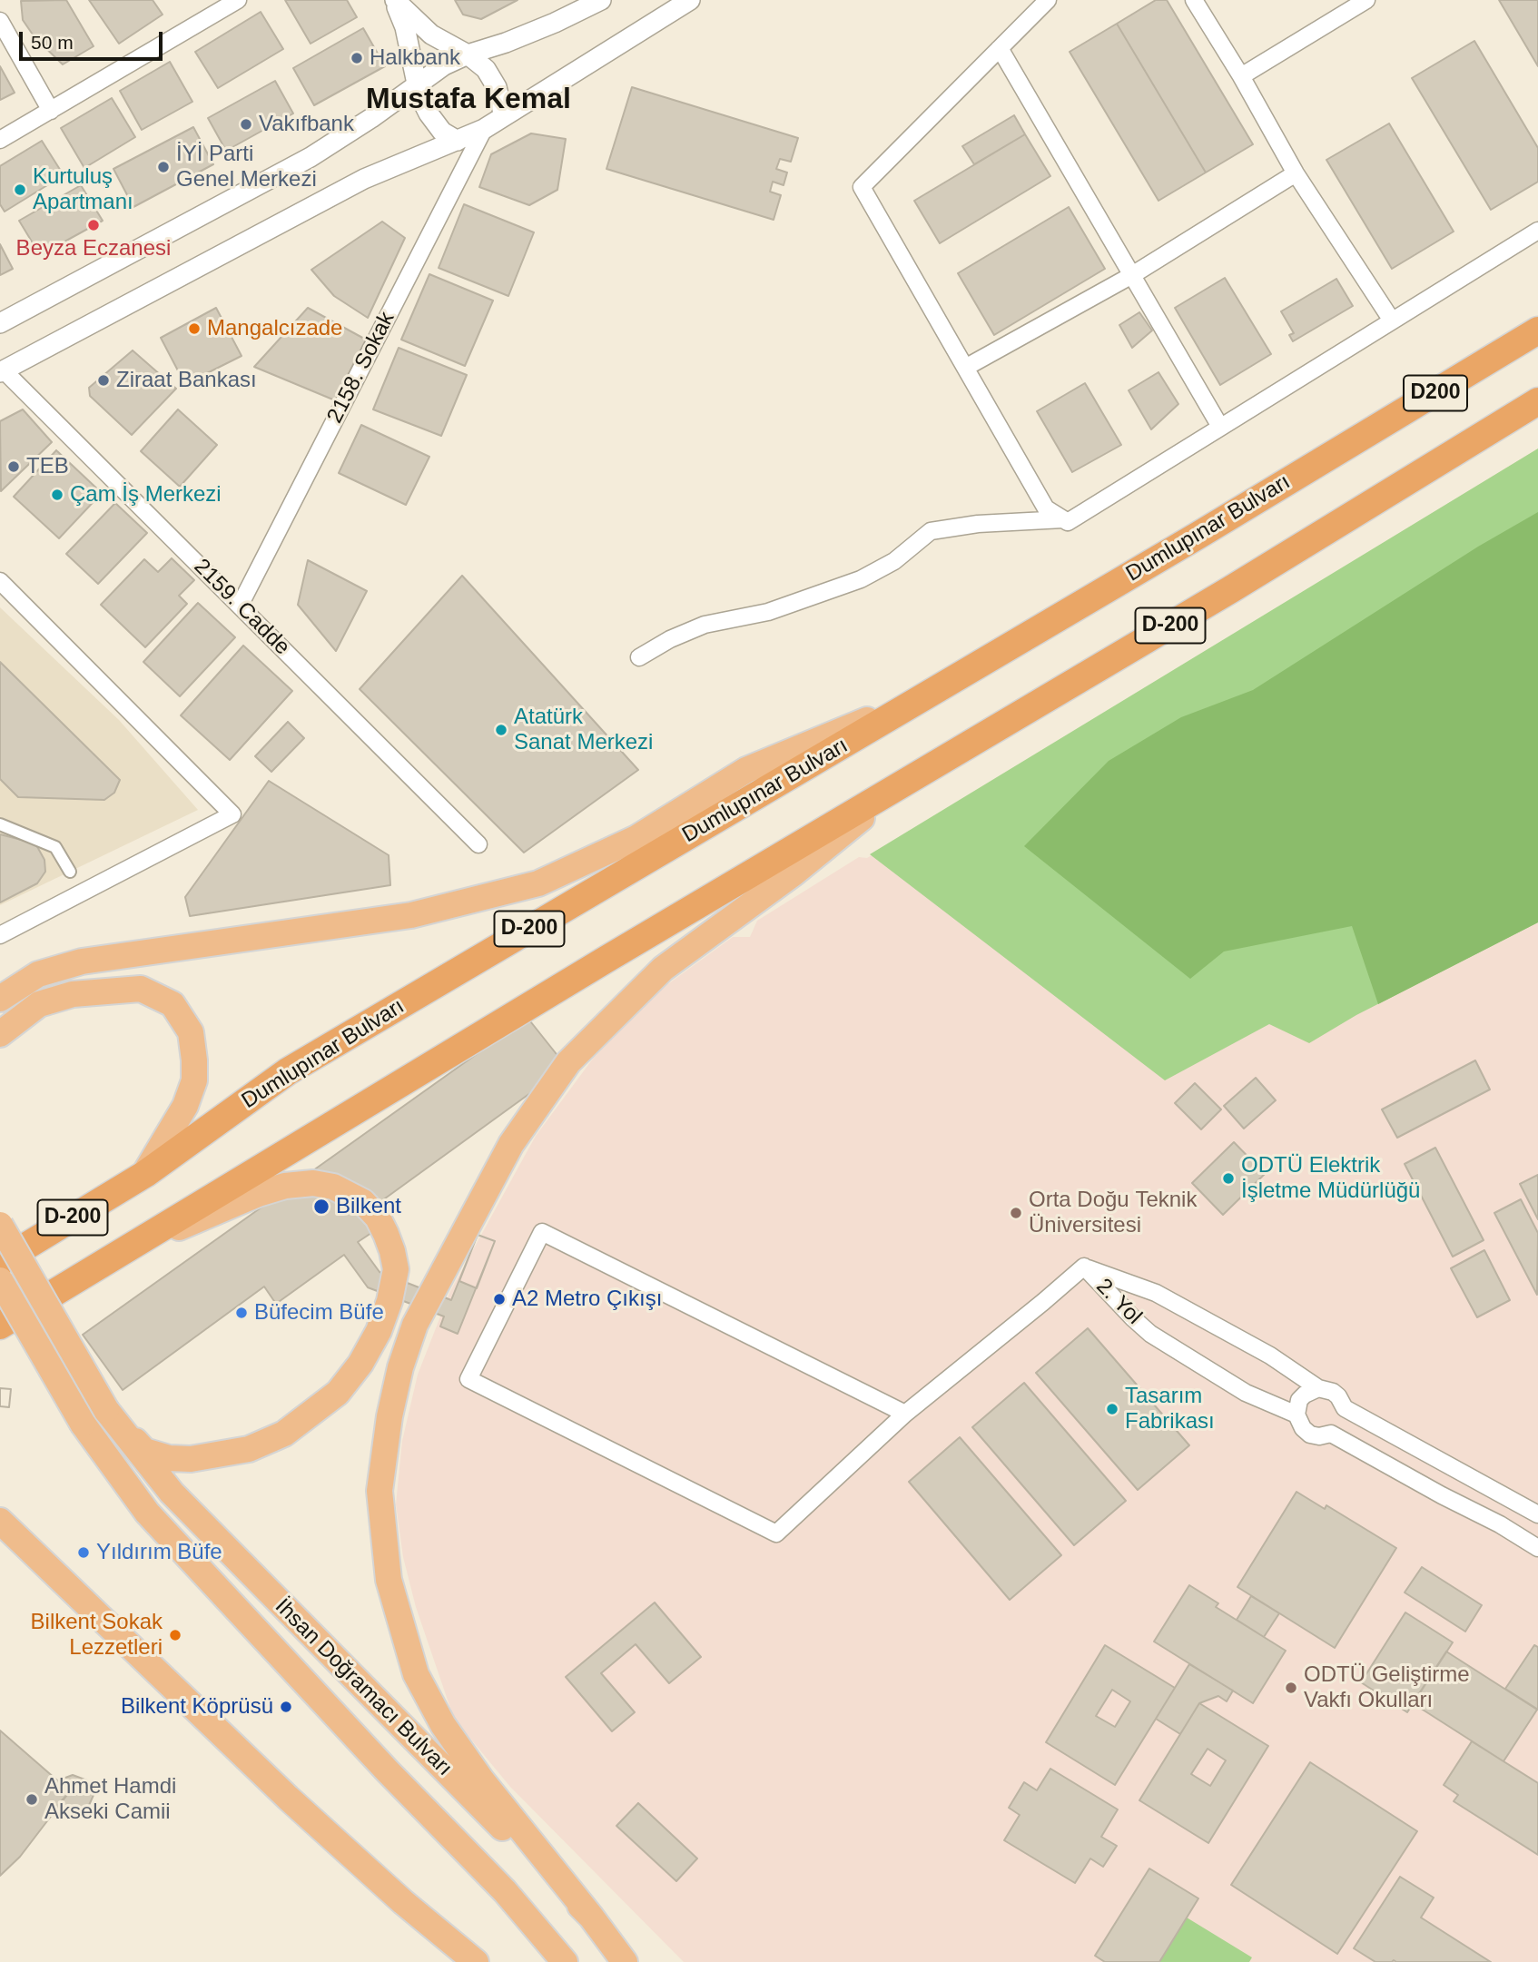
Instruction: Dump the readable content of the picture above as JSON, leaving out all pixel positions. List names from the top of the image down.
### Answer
{
  "streets": {
    "highway": ["D200", "Dumlupınar Bulvarı", "D-200"],
    "main road": ["İhsan Doğramacı Bulvarı"],
    "street": ["2158. Sokak", "2159. Cadde", "2. Yol"]
  },
  "crossings": [
    ["2158. Sokak", "2159. Cadde"],
    ["D200", "D-200"]
  ],
  "districts": ["Mustafa Kemal"],
  "places": [
    "Halkbank",
    "Vakıfbank",
    "İYİ Parti Genel Merkezi",
    "Kurtuluş Apartmanı",
    "Beyza Eczanesi",
    "Mangalcızade",
    "Ziraat Bankası",
    "TEB",
    "Çam İş Merkezi",
    "Atatürk Sanat Merkezi",
    "ODTÜ Elektrik İşletme Müdürlüğü",
    "Bilkent",
    "Orta Doğu Teknik Üniversitesi",
    "A2 Metro Çıkışı",
    "Büfecim Büfe",
    "Tasarım Fabrikası",
    "Yıldırım Büfe",
    "Bilkent Sokak Lezzetleri",
    "ODTÜ Geliştirme Vakfı Okulları",
    "Bilkent Köprüsü",
    "Ahmet Hamdi Akseki Camii"
  ],
  "scale_bar": "50 m"
}
